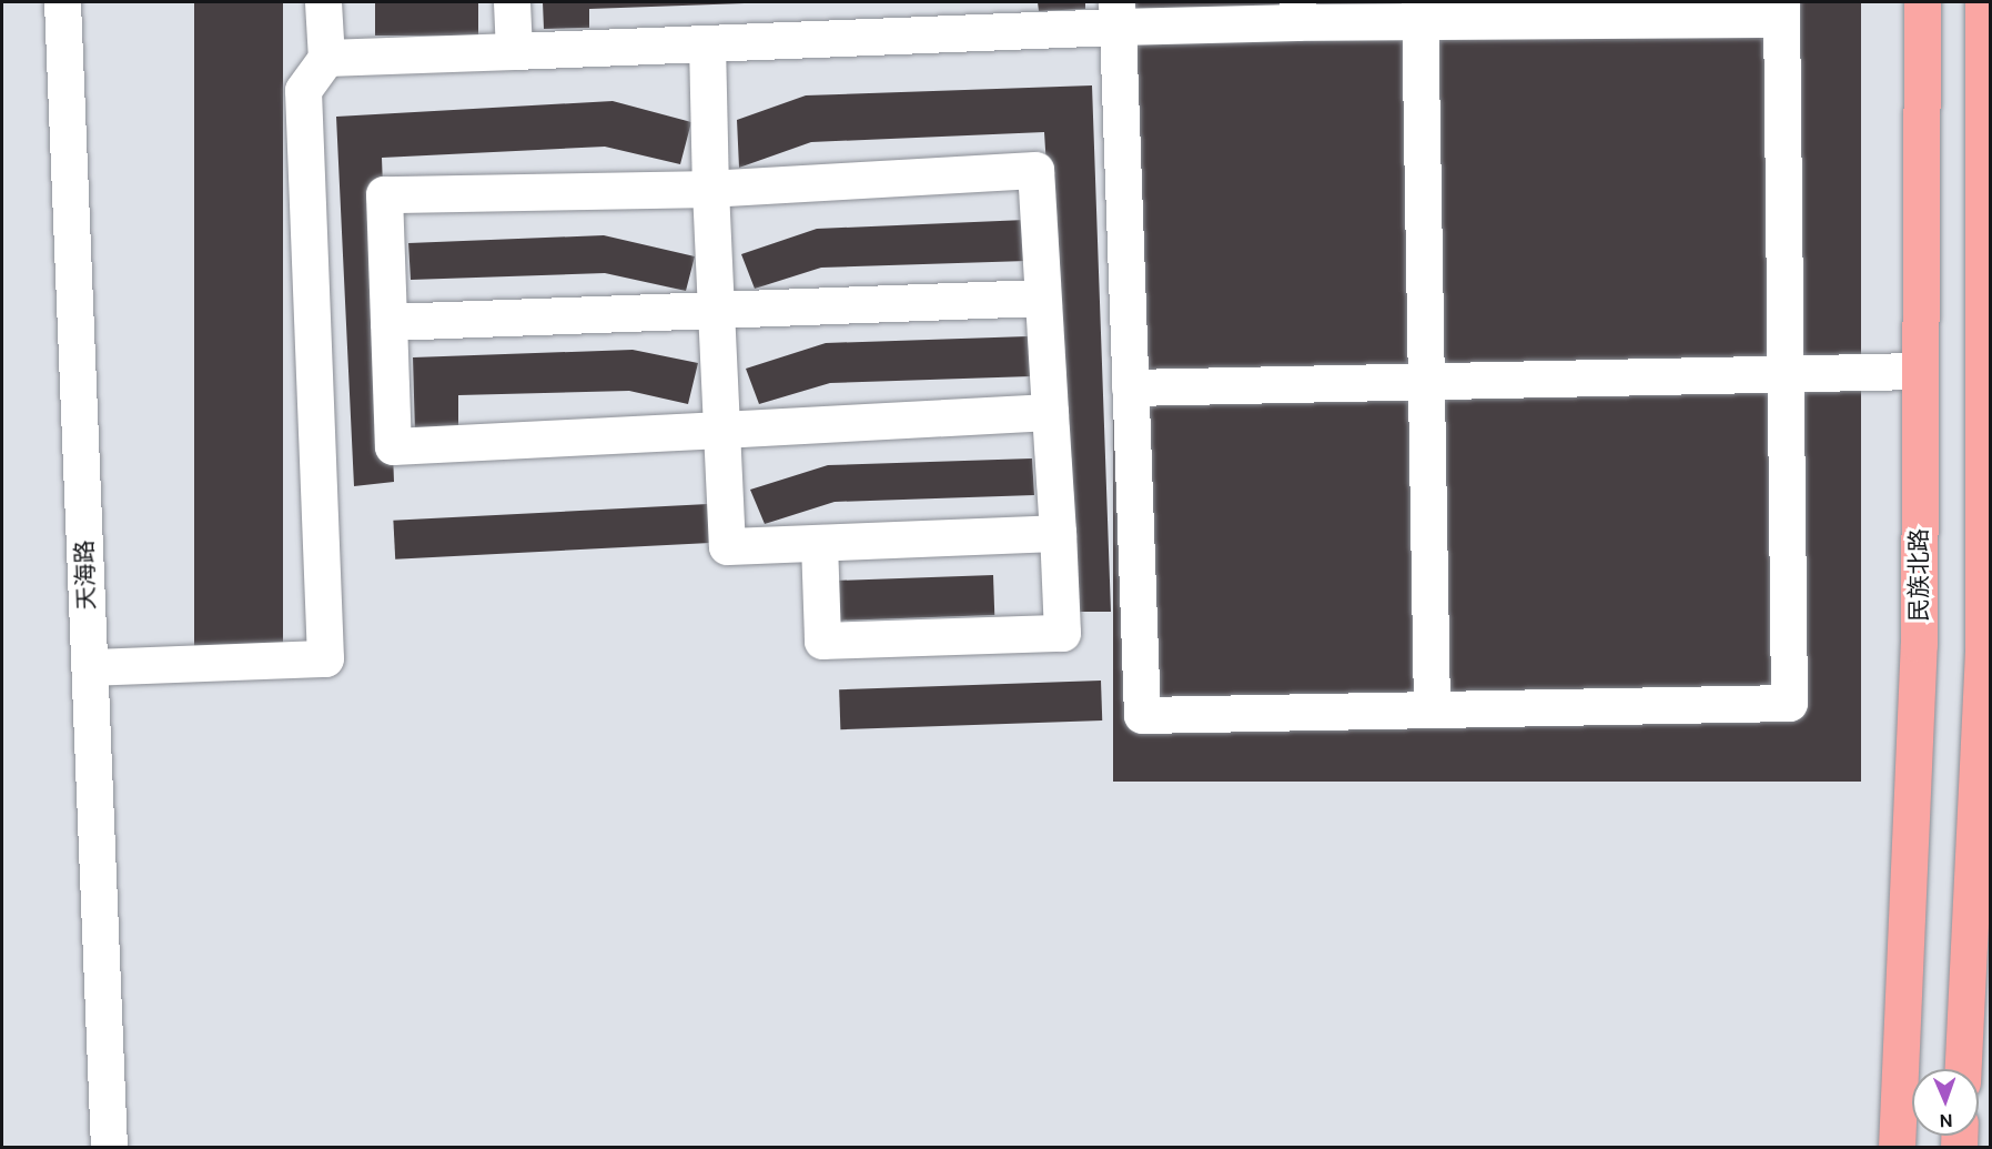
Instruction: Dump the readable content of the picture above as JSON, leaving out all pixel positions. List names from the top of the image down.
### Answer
{
  "streets": {
    "main road": ["民族北路"],
    "street": ["天海路"]
  },
  "north": "bottom"
}
